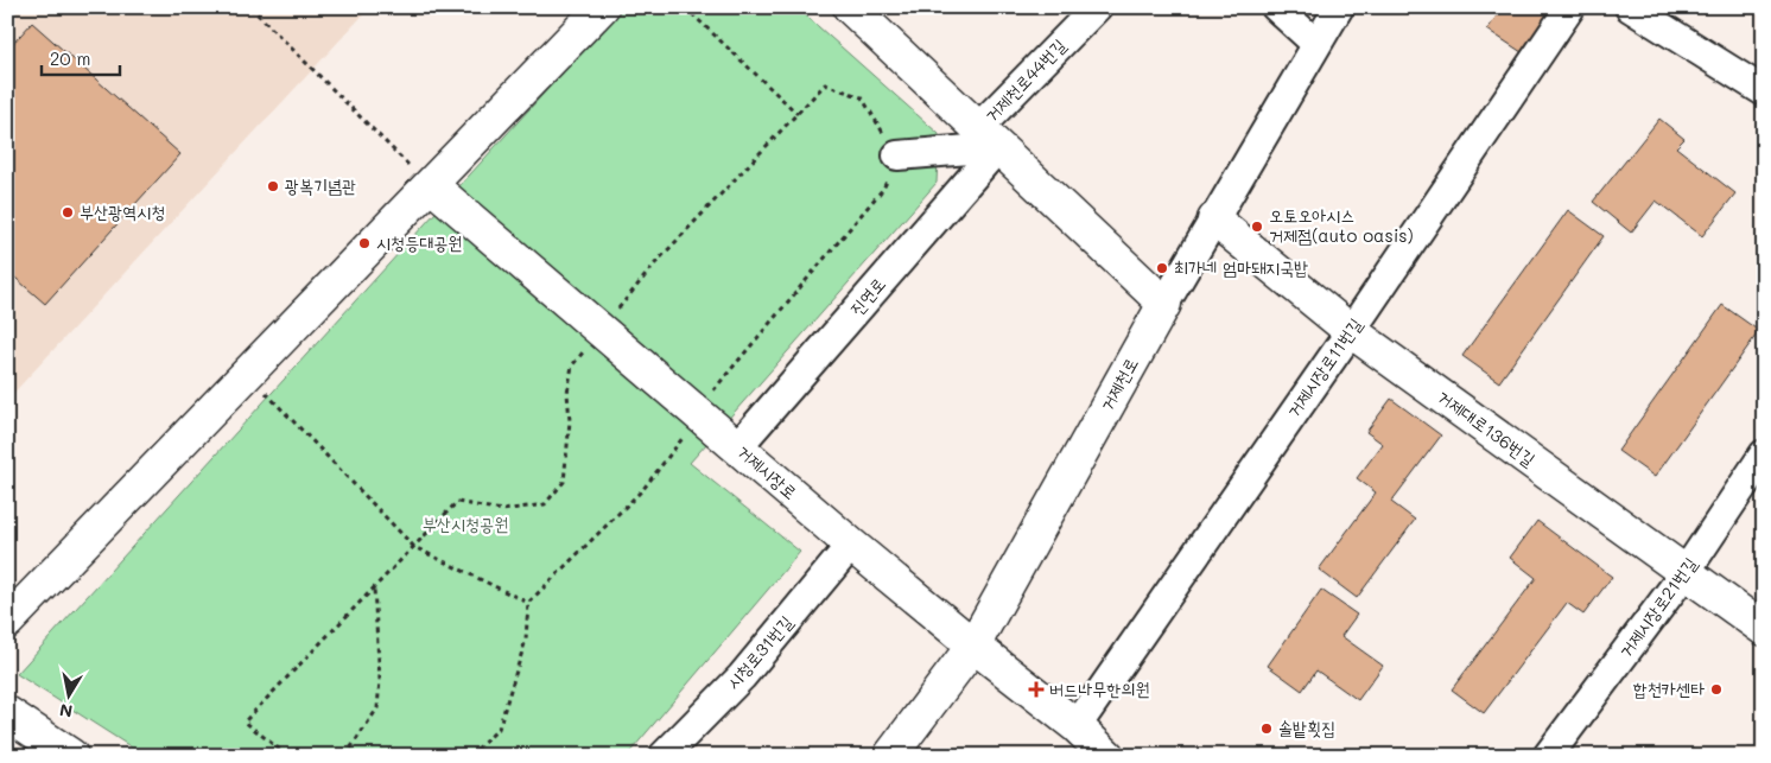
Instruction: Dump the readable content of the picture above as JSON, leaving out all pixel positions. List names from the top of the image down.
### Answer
{
  "streets": {
    "street": [
      "거제천로44번길",
      "진연로",
      "거제시장로11번길",
      "거제천로",
      "거제대로136번길",
      "거제시장로",
      "거제시장로21번길",
      "시청로31번길"
    ]
  },
  "crossings": [
    ["거제천로44번길", "진연로"],
    ["진연로", "거제시장로"],
    ["거제시장로11번길", "거제대로136번길"],
    ["거제시장로11번길", "거제시장로"],
    ["거제천로", "거제대로136번길"],
    ["거제천로", "거제시장로"],
    ["거제대로136번길", "거제시장로21번길"],
    ["거제시장로", "시청로31번길"]
  ],
  "parks": ["부산시청공원"],
  "places": {
    "other": [
      "광복기념관",
      "부산광역시청",
      "오토오아시스 거제점(auto oasis)",
      "시청등대공원",
      "최가네 엄마돼지국밥",
      "합천카센타",
      "솔밭횟집"
    ],
    "health": ["버드나무한의원"]
  },
  "scale_bar": "20 m",
  "north": "bottom"
}
